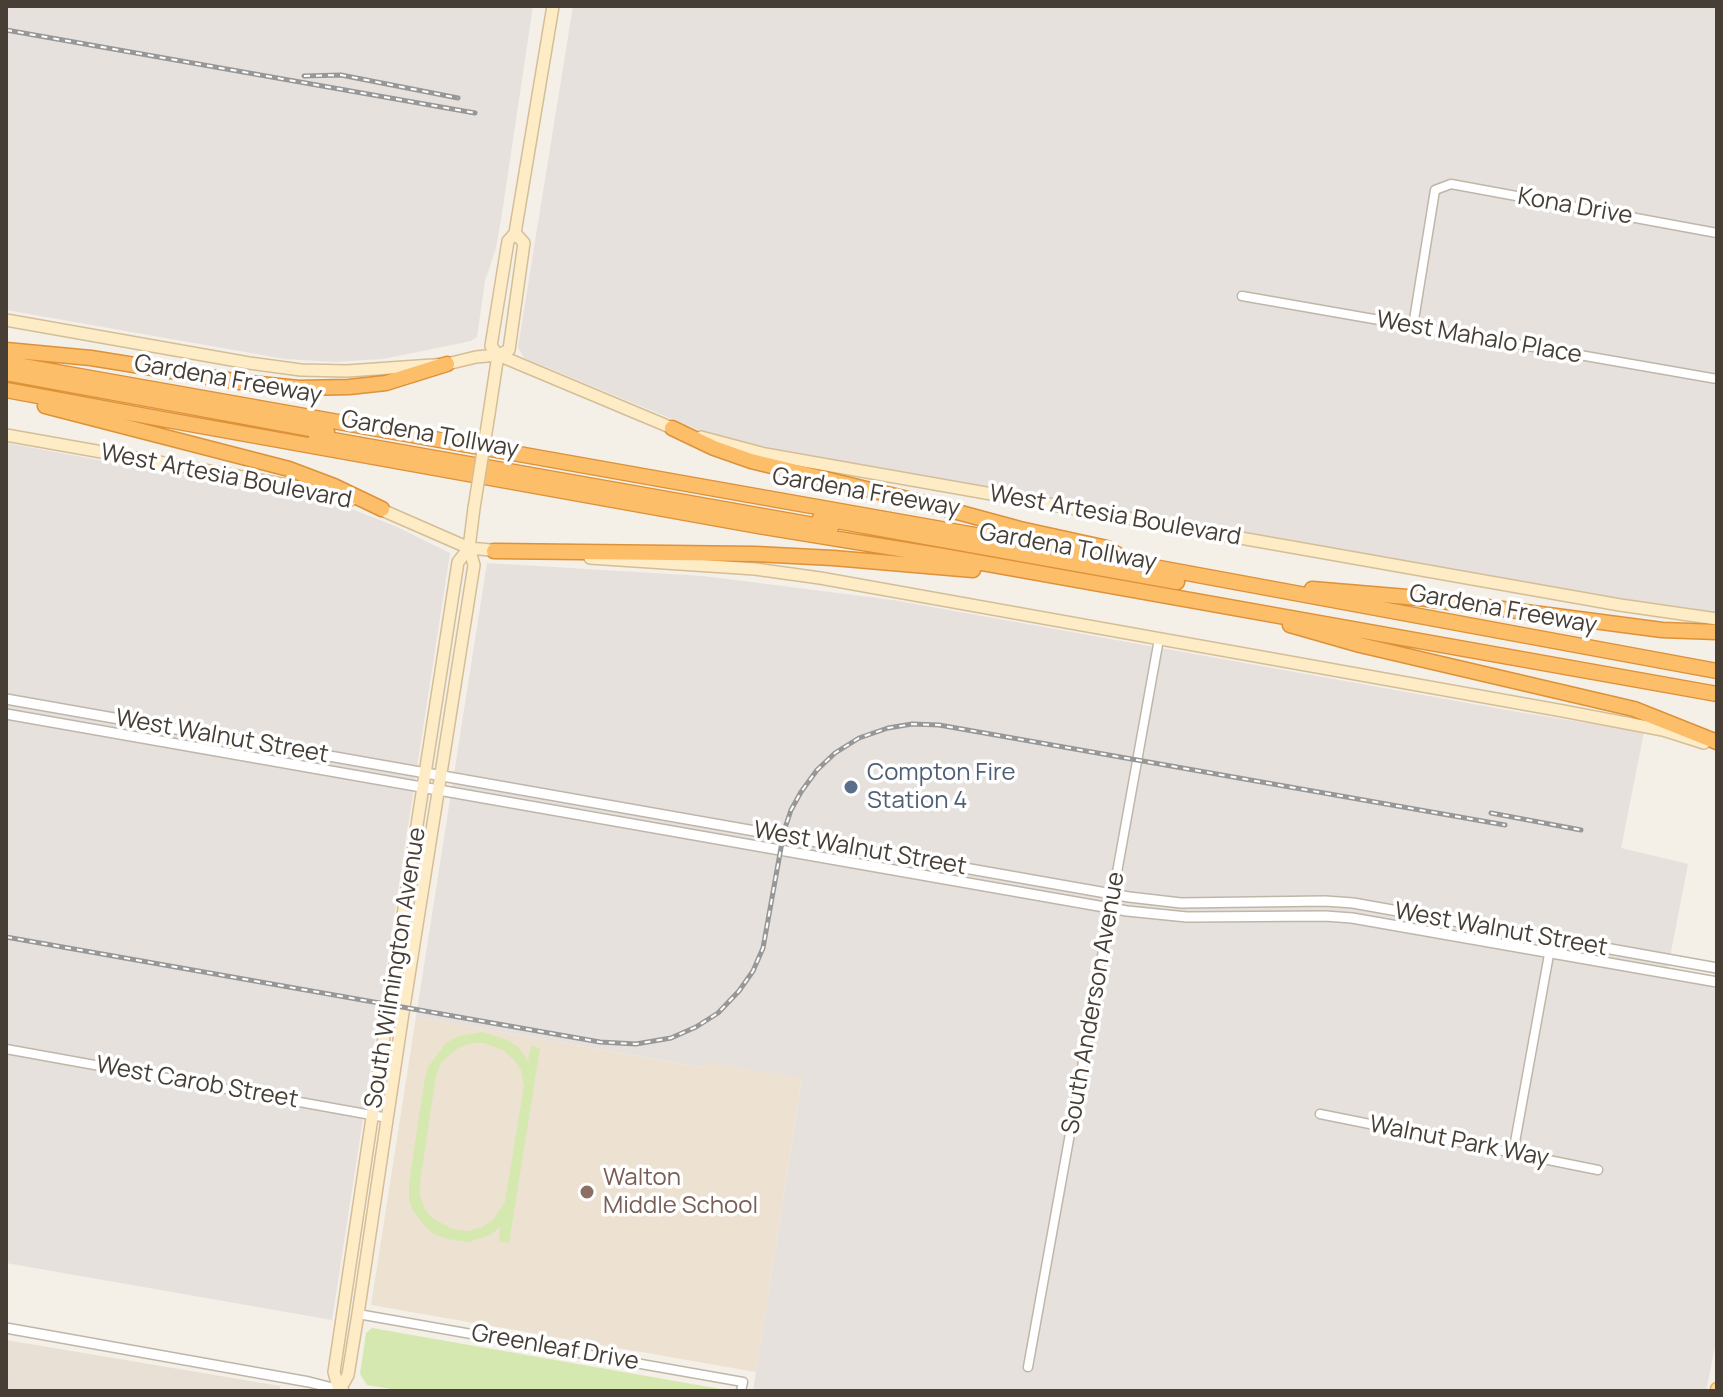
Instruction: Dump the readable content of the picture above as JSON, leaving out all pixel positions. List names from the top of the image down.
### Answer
{
  "streets": {
    "highway": ["Gardena Freeway", "Gardena Tollway"],
    "main road": ["West Artesia Boulevard", "South Wilmington Avenue"],
    "street": [
      "Kona Drive",
      "West Mahalo Place",
      "West Walnut Street",
      "South Anderson Avenue",
      "West Carob Street",
      "Walnut Park Way",
      "Greenleaf Drive"
    ]
  },
  "crossings": [
    ["Kona Drive", "West Mahalo Place"],
    ["Gardena Freeway", "Gardena Tollway"],
    ["West Artesia Boulevard", "South Wilmington Avenue"],
    ["West Artesia Boulevard", "South Anderson Avenue"],
    ["West Walnut Street", "South Wilmington Avenue"],
    ["West Walnut Street", "South Anderson Avenue"],
    ["South Wilmington Avenue", "West Carob Street"],
    ["South Wilmington Avenue", "Greenleaf Drive"]
  ],
  "places": ["Compton Fire Station 4", "Walton Middle School"]
}
